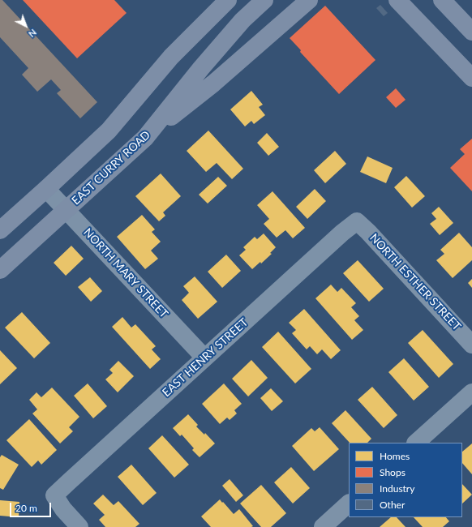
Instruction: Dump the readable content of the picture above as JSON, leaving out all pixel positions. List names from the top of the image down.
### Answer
{
  "streets": {
    "main road": ["EAST CURRY ROAD"],
    "street": ["NORTH MARY STREET", "NORTH ESTHER STREET", "EAST HENRY STREET"]
  },
  "crossings": [
    ["EAST CURRY ROAD", "NORTH MARY STREET"],
    ["NORTH MARY STREET", "EAST HENRY STREET"],
    ["NORTH ESTHER STREET", "EAST HENRY STREET"]
  ],
  "legend": [
    "Homes",
    "Shops",
    "Industry",
    "Other"
  ],
  "scale_bar": "20 m",
  "north": "bottom right"
}
